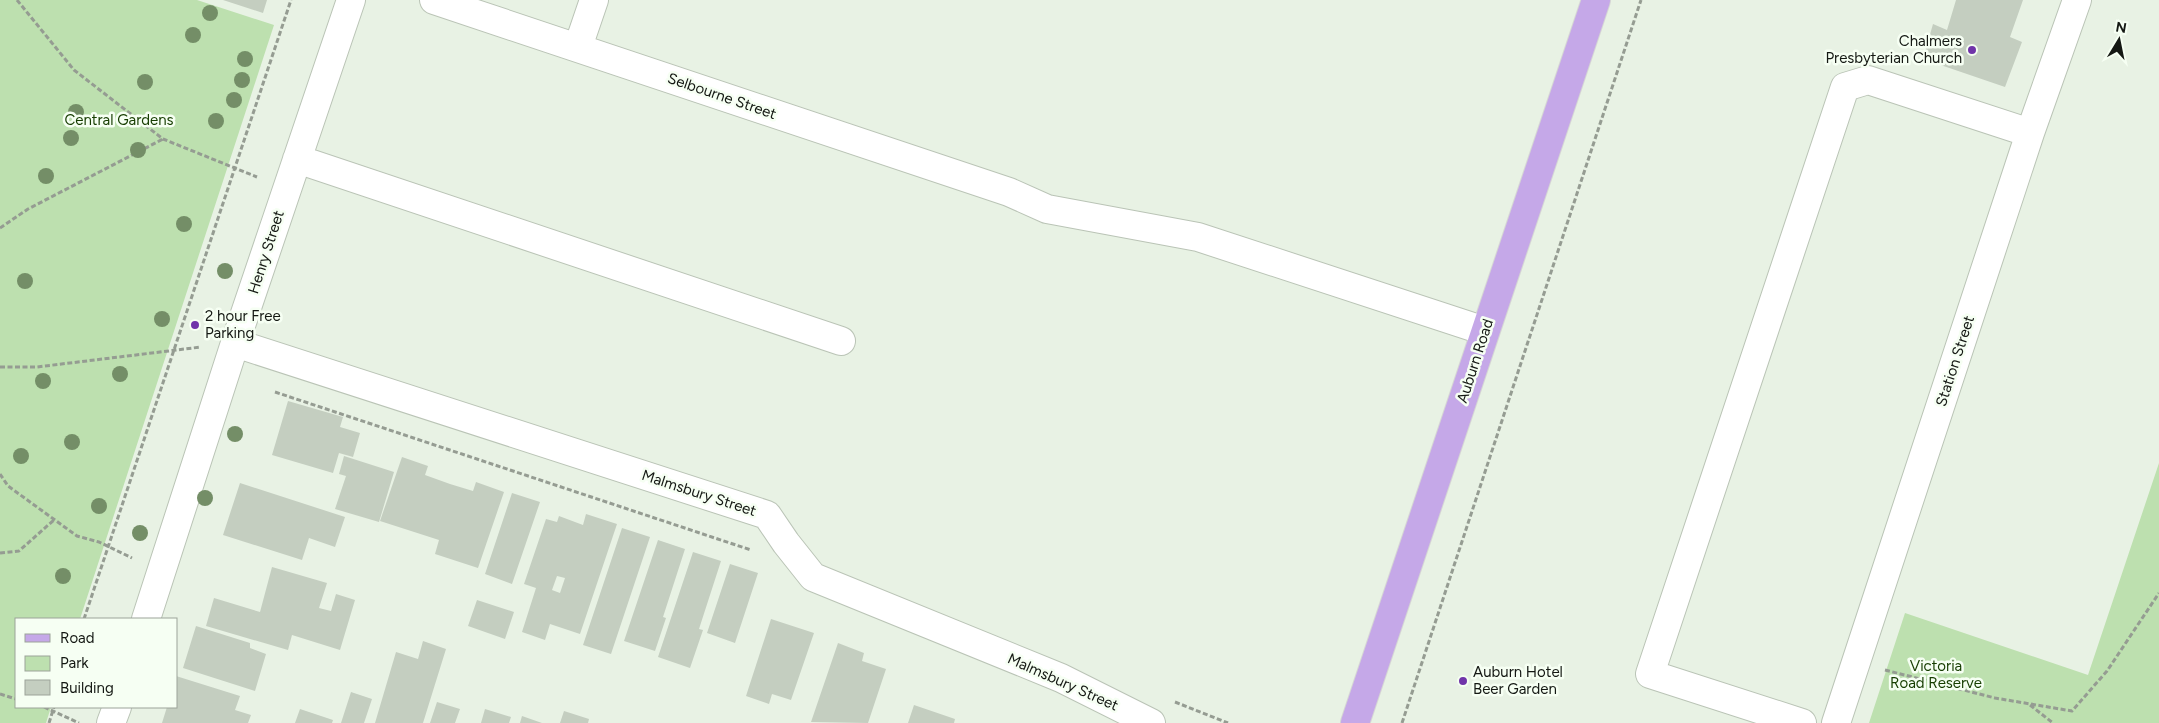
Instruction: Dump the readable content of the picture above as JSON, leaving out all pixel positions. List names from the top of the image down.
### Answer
{
  "streets": {
    "main road": ["Auburn Road"],
    "street": [
      "Selbourne Street",
      "Henry Street",
      "Station Street",
      "Malmsbury Street"
    ]
  },
  "crossings": [
    ["Selbourne Street", "Auburn Road"],
    ["Henry Street", "Malmsbury Street"]
  ],
  "parks": ["Central Gardens", "Victoria Road Reserve"],
  "places": ["Chalmers Presbyterian Church", "2 hour Free Parking", "Auburn Hotel Beer Garden"],
  "legend": ["Road", "Park", "Building"],
  "north": "top"
}
